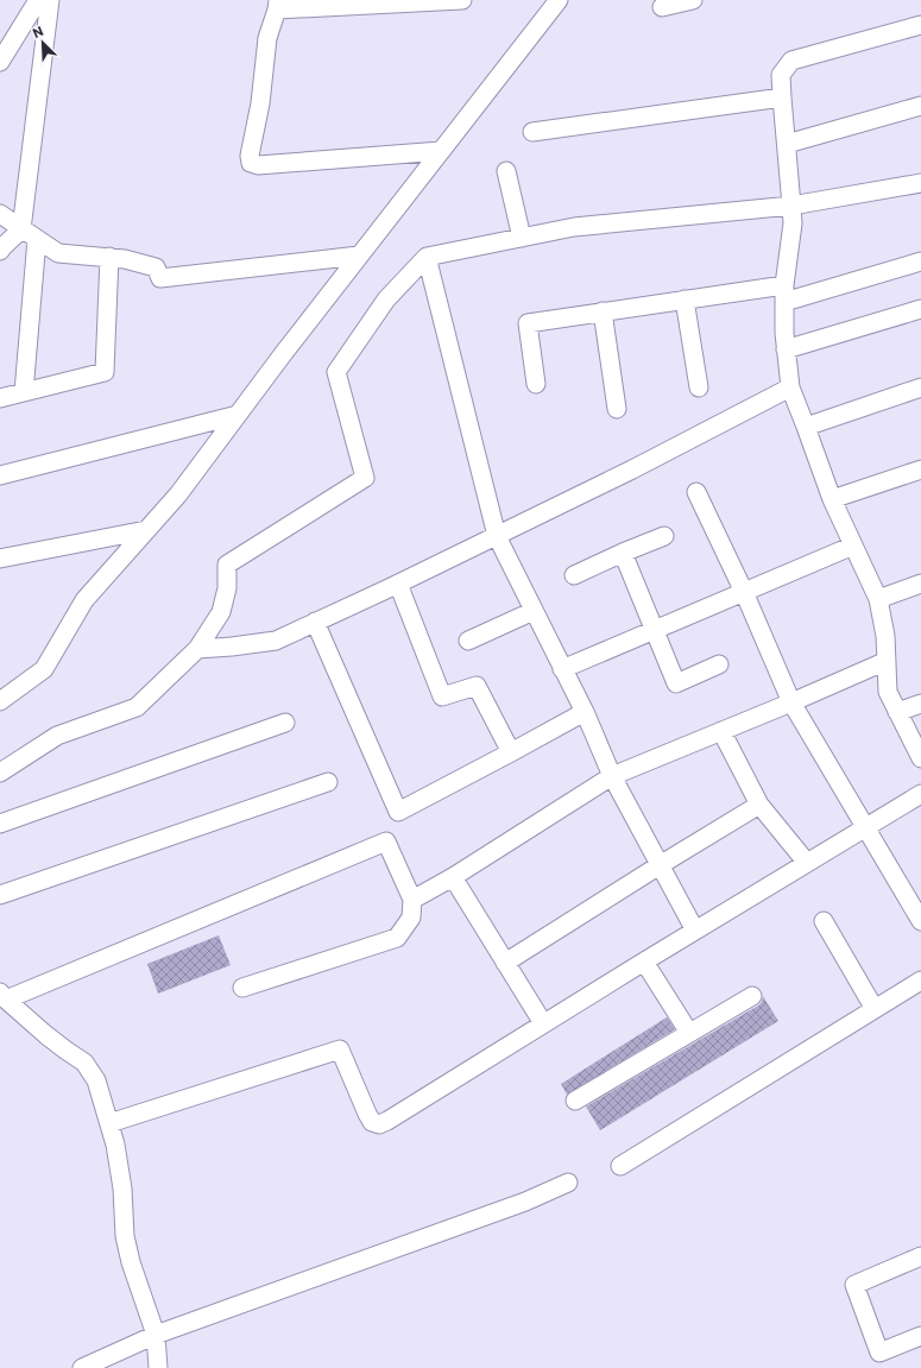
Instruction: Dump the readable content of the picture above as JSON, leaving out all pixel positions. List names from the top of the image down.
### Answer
{
  "north": "top left"
}
